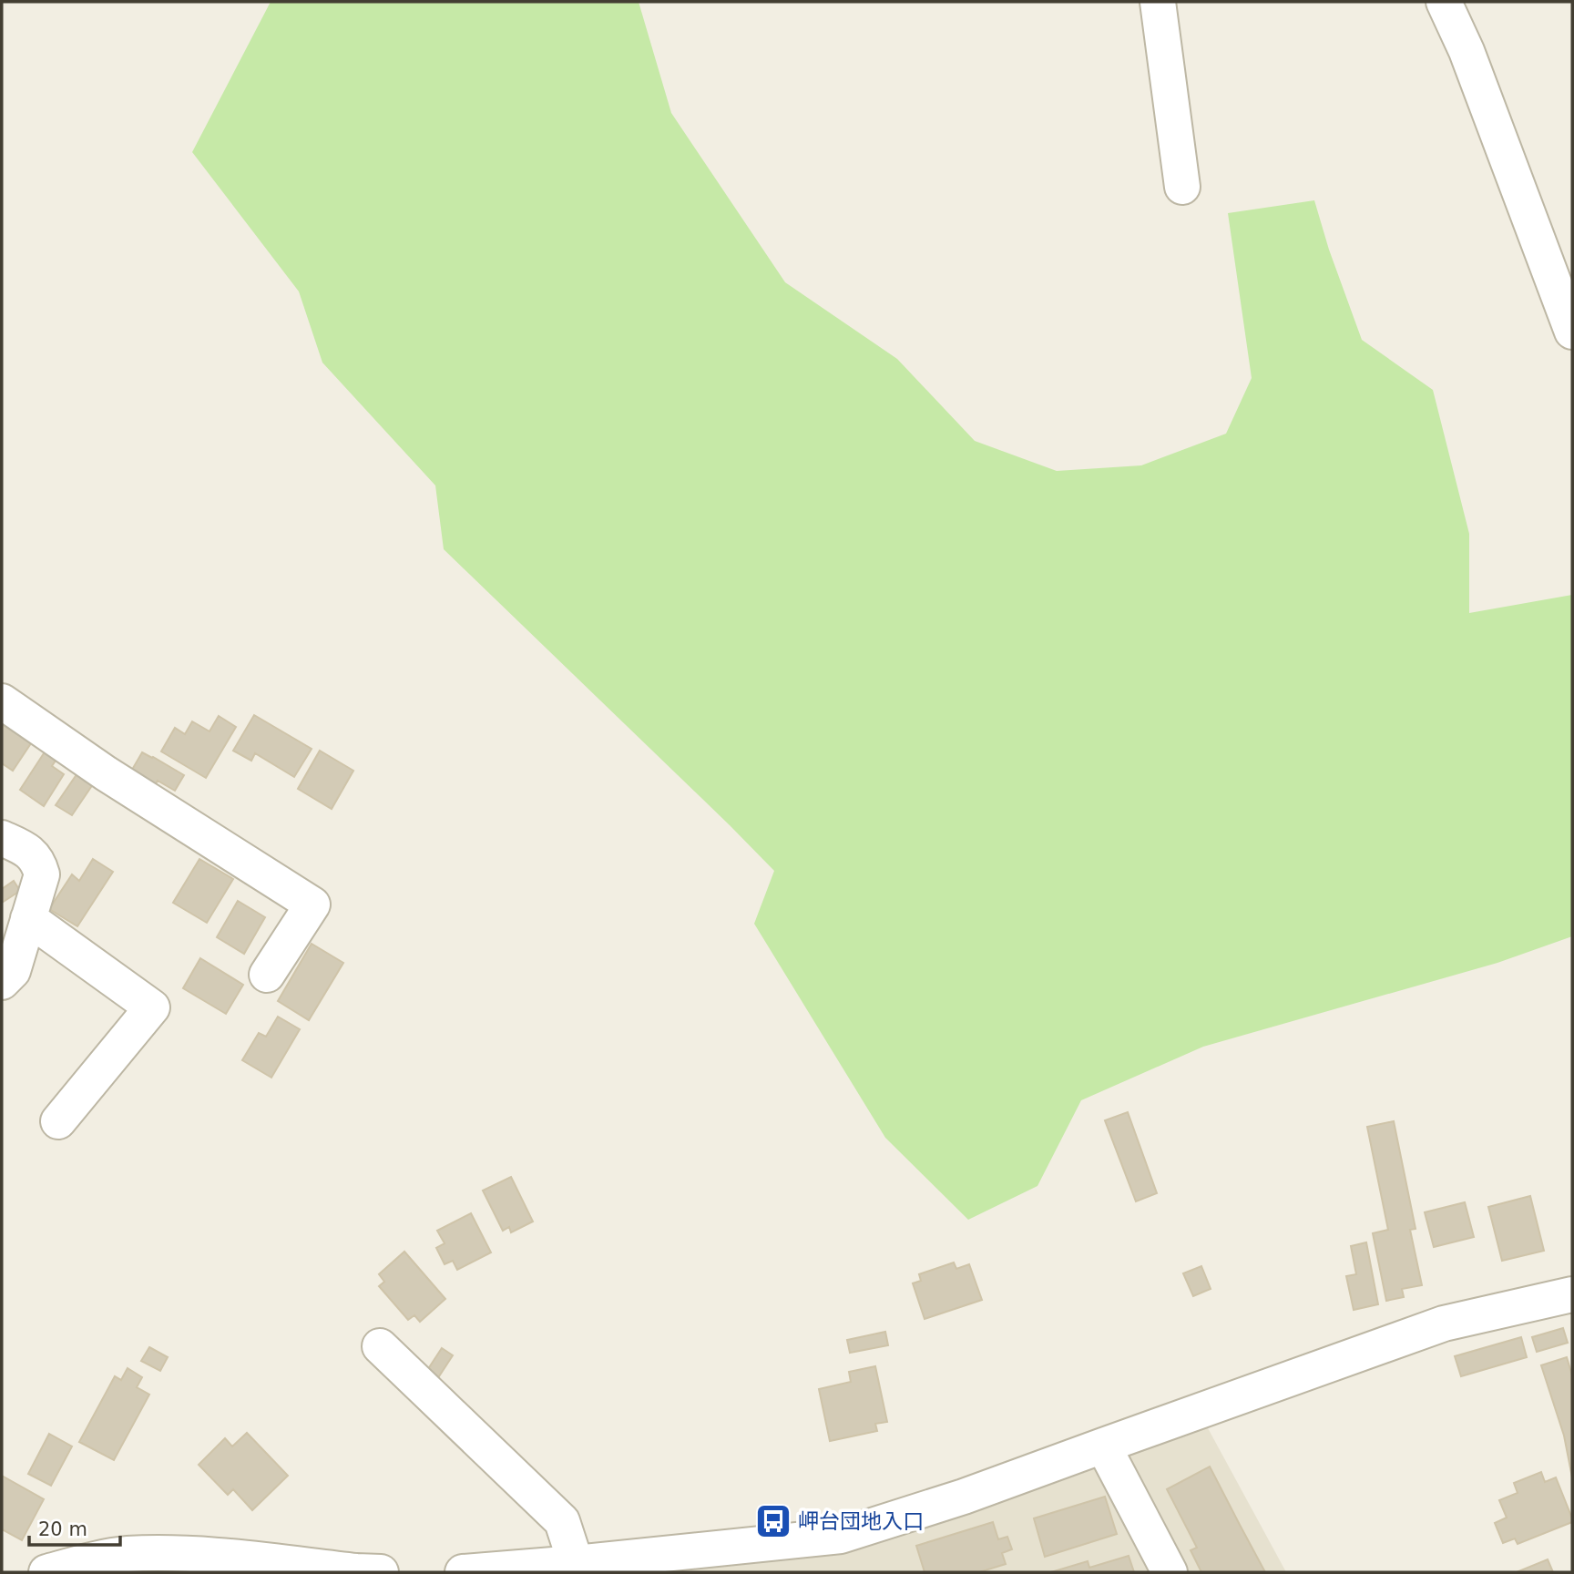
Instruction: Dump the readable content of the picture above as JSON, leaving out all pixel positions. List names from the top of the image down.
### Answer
{
  "places": {
    "bus stop": ["岬台団地入口"]
  },
  "scale_bar": "20 m"
}
